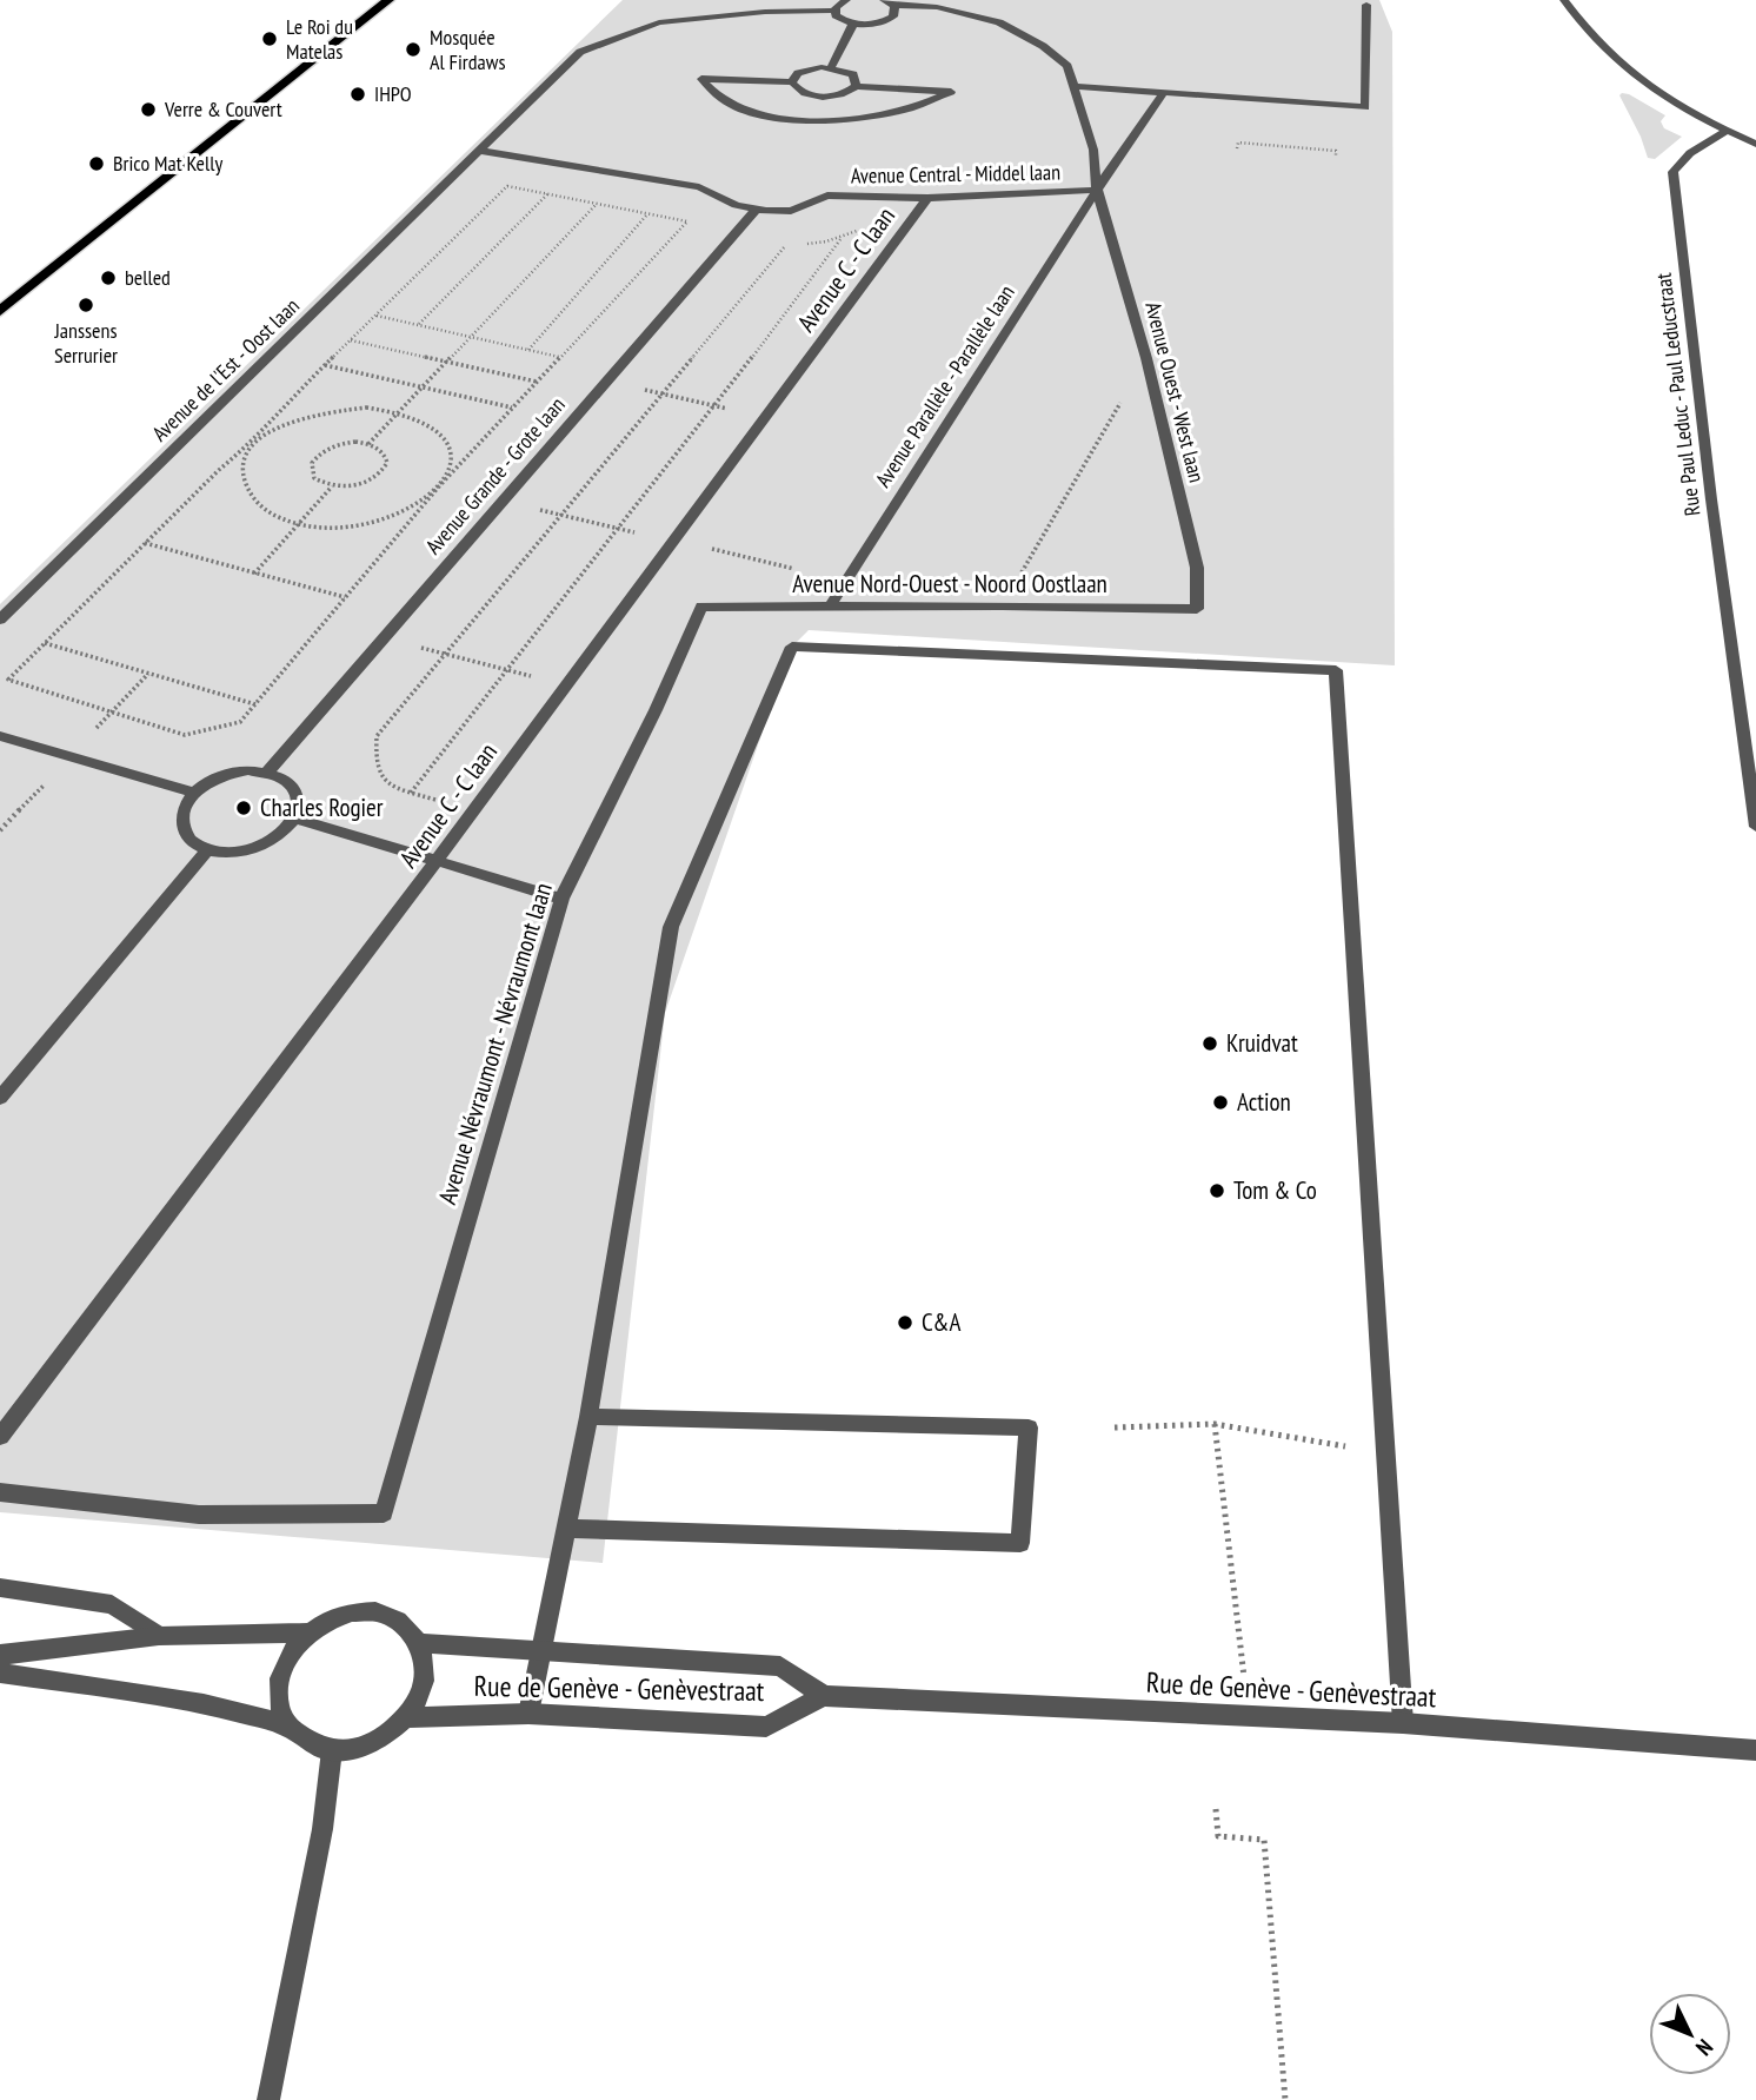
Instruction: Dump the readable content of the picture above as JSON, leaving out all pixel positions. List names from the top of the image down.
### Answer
{
  "streets": {
    "street": [
      "Avenue Central - Middel laan",
      "Avenue C - C laan",
      "Avenue de l'Est - Oost laan",
      "Avenue Parallèle - Parallèle laan",
      "Avenue Ouest - West laan",
      "Rue Paul Leduc - Paul Leducstraat",
      "Avenue Grande - Grote laan",
      "Avenue Nord-Ouest - Noord Oostlaan",
      "Avenue Névraumont - Névraumont laan",
      "Rue de Genève - Genèvestraat"
    ]
  },
  "crossings": [
    ["Avenue Central - Middel laan", "Avenue C - C laan"],
    ["Avenue Central - Middel laan", "Avenue de l'Est - Oost laan"],
    ["Avenue Central - Middel laan", "Avenue Parallèle - Parallèle laan"],
    ["Avenue Central - Middel laan", "Avenue Ouest - West laan"],
    ["Avenue Central - Middel laan", "Avenue Grande - Grote laan"],
    ["Avenue Parallèle - Parallèle laan", "Avenue Ouest - West laan"],
    ["Avenue Parallèle - Parallèle laan", "Avenue Nord-Ouest - Noord Oostlaan"],
    ["Avenue Ouest - West laan", "Avenue Nord-Ouest - Noord Oostlaan"],
    ["Avenue Nord-Ouest - Noord Oostlaan", "Avenue Névraumont - Névraumont laan"]
  ],
  "places": [
    "Le Roi du Matelas",
    "Mosquée Al Firdaws",
    "IHPO",
    "Verre & Couvert",
    "Brico Mat Kelly",
    "belled",
    "Janssens Serrurier",
    "Charles Rogier",
    "Kruidvat",
    "Action",
    "Tom & Co",
    "C&A"
  ],
  "north": "bottom right"
}
